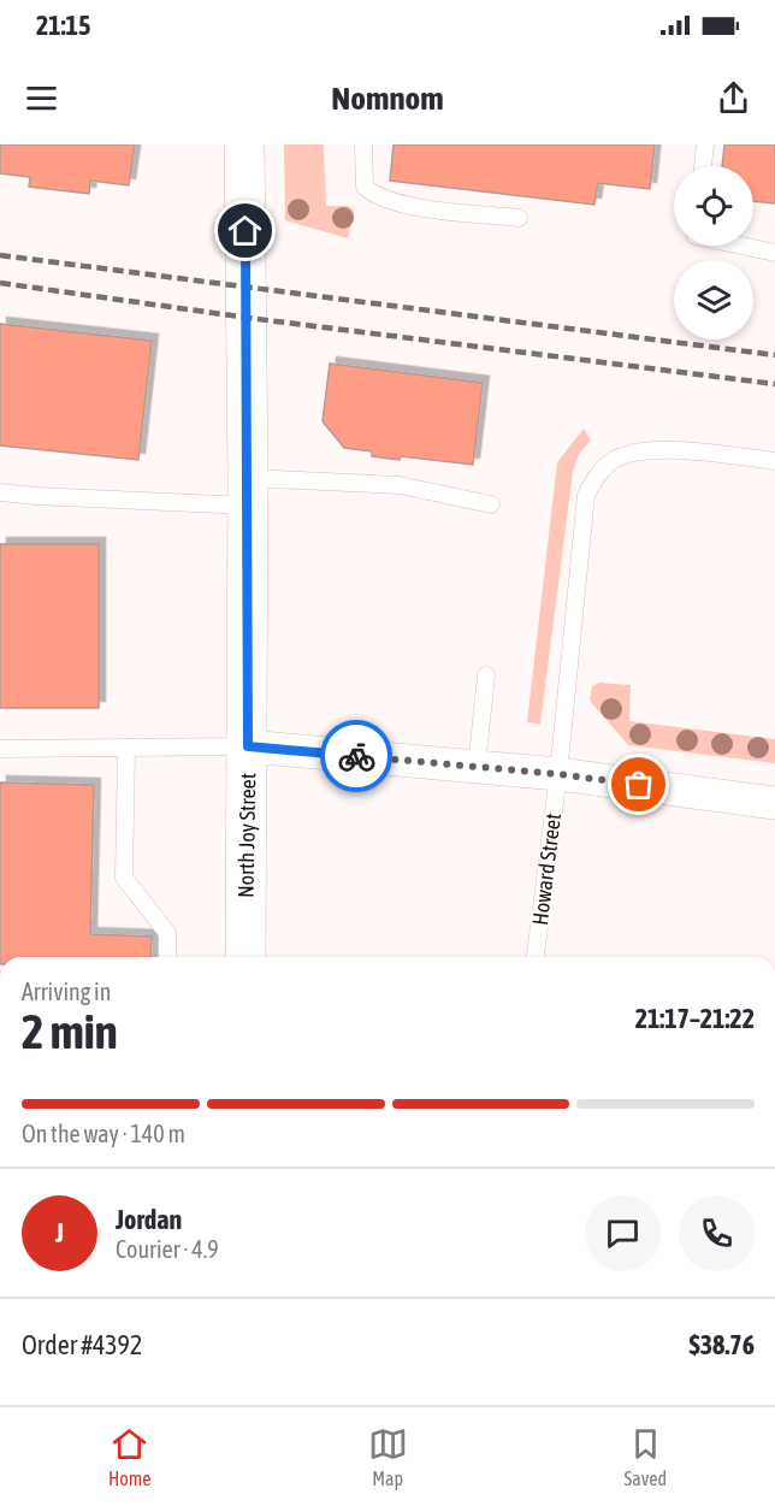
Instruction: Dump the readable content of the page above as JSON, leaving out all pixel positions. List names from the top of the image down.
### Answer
{
  "streets": {
    "street": ["North Joy Street"],
    "lane": ["Howard Street"]
  },
  "page": {
    "status": "21:15",
    "header": "Nomnom",
    "heading": ["2 min", "Arriving in", "21:17–21:22"],
    "panel": [
      "Jordan",
      "Courier · 4.9",
      "Order #4392",
      "$38.76"
    ],
    "bar": "On the way · 140 m",
    "round": "J",
    "tabs": ["Home", "Map", "Saved"]
  }
}
